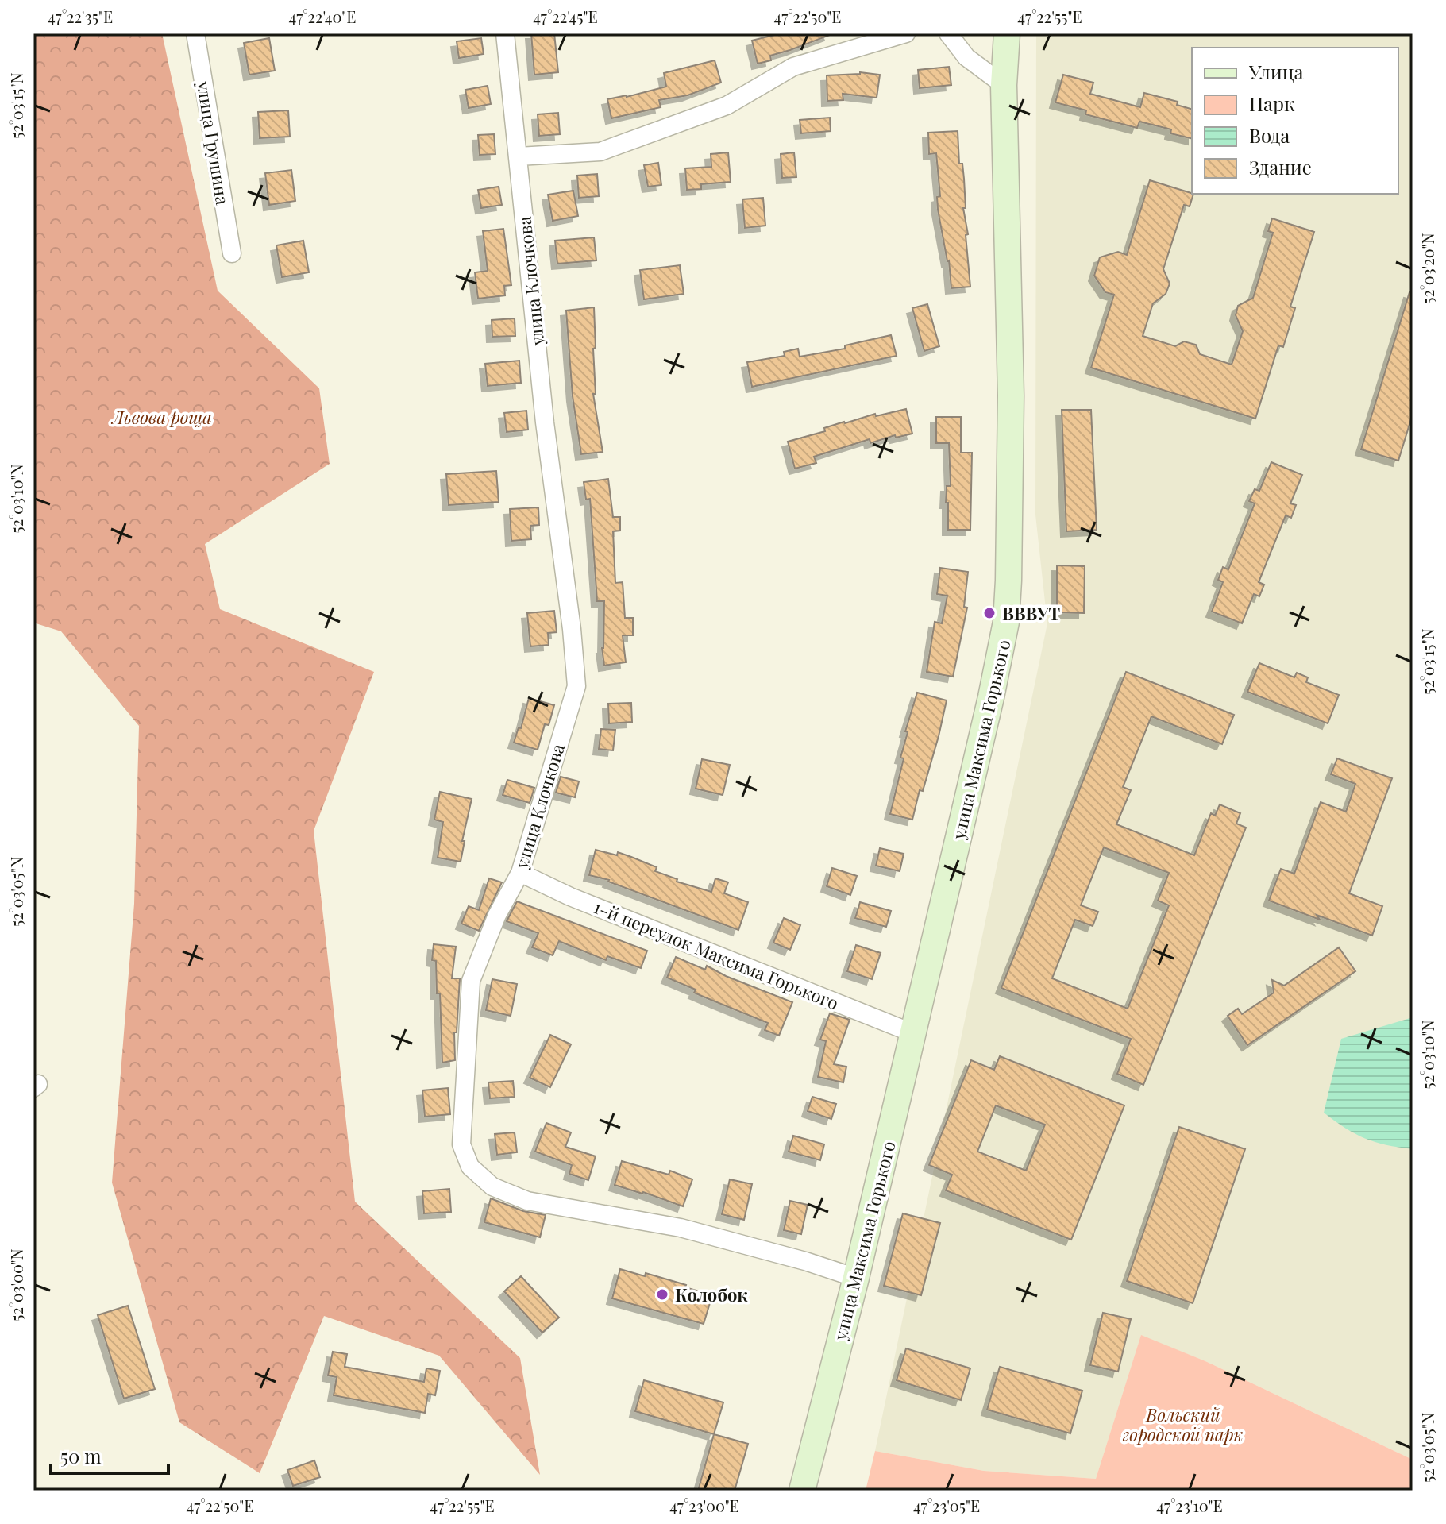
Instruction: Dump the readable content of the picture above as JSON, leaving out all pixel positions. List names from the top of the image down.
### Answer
{
  "streets": {
    "main road": ["улица Максима Горького"],
    "street": ["улица Грушина", "улица Клочкова", "1-й переулок Максима Горького"]
  },
  "crossings": [
    ["улица Клочкова", "улица Максима Горького"],
    ["улица Клочкова", "1-й переулок Максима Горького"],
    ["улица Максима Горького", "1-й переулок Максима Горького"]
  ],
  "parks": ["Львова роща", "Вольский городской парк"],
  "places": ["ВВВУТ", "Колобок"],
  "legend": [
    "Улица",
    "Парк",
    "Вода",
    "Здание"
  ],
  "scale_bar": "50 m",
  "coordinates": [
    "47°22'35\"E",
    "47°22'40\"E",
    "47°22'45\"E",
    "47°22'50\"E",
    "47°22'55\"E",
    "52°03'15\"N",
    "52°03'20\"N",
    "52°03'10\"N",
    "52°03'05\"N",
    "52°03'00\"N",
    "47°23'00\"E",
    "47°23'05\"E",
    "47°23'10\"E"
  ]
}
